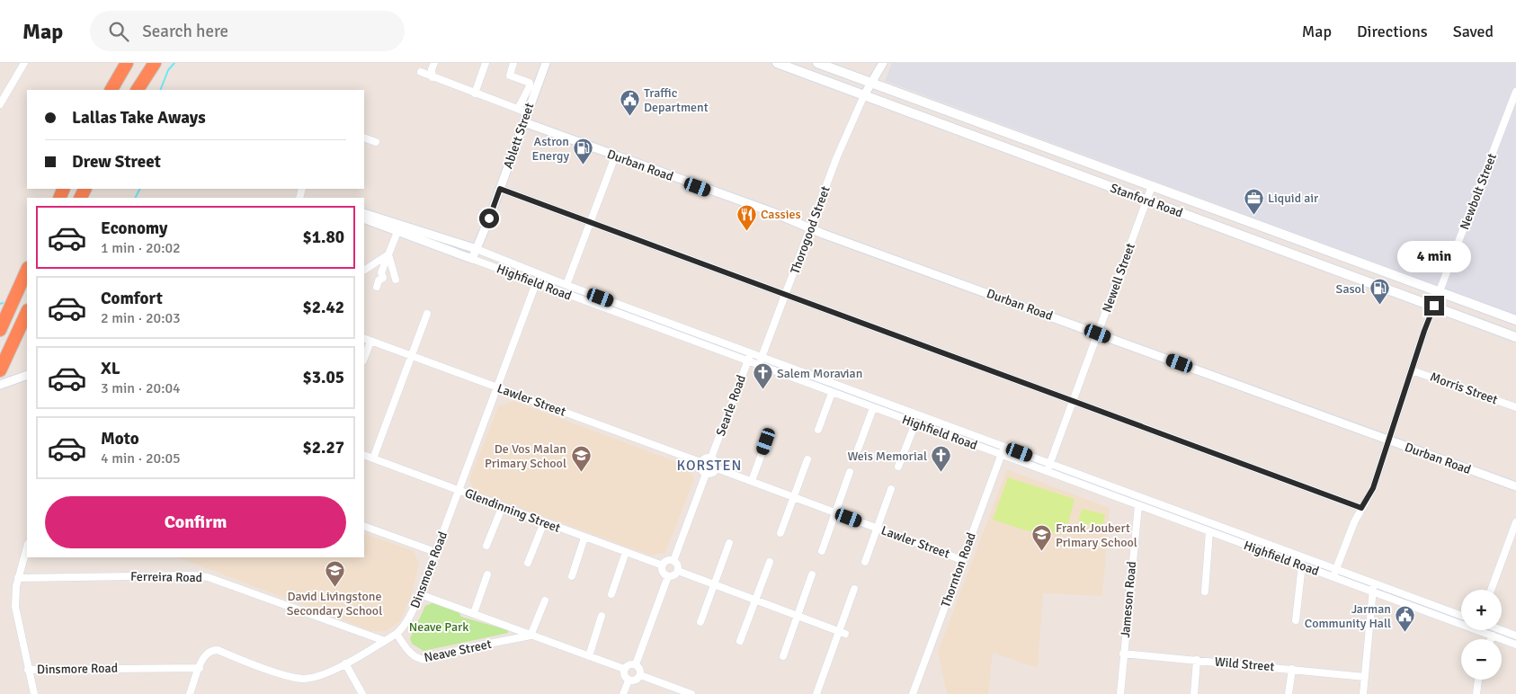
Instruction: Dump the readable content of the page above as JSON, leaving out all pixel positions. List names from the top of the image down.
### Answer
{
  "streets": {
    "main road": ["Stanford Road"],
    "street": [
      "Ablett Street",
      "Durban Road",
      "Newbolt Street",
      "Thorogood Street",
      "Newell Street",
      "Highfield Road",
      "Morris Street",
      "Lawler Street",
      "Searle Road",
      "Glendinning Street",
      "Dinsmore Road",
      "Thornton Road",
      "Ferreira Road",
      "Jameson Road",
      "Neave Street",
      "Wild Street"
    ]
  },
  "crossings": [
    ["Ablett Street", "Durban Road"],
    ["Ablett Street", "Highfield Road"],
    ["Durban Road", "Newbolt Street"],
    ["Durban Road", "Thorogood Street"],
    ["Durban Road", "Newell Street"],
    ["Newbolt Street", "Stanford Road"],
    ["Newbolt Street", "Highfield Road"],
    ["Newbolt Street", "Morris Street"],
    ["Stanford Road", "Thorogood Street"],
    ["Stanford Road", "Newell Street"],
    ["Thorogood Street", "Highfield Road"],
    ["Newell Street", "Highfield Road"],
    ["Highfield Road", "Searle Road"],
    ["Highfield Road", "Dinsmore Road"],
    ["Highfield Road", "Thornton Road"],
    ["Highfield Road", "Jameson Road"],
    ["Lawler Street", "Searle Road"],
    ["Lawler Street", "Dinsmore Road"],
    ["Lawler Street", "Thornton Road"],
    ["Glendinning Street", "Dinsmore Road"],
    ["Dinsmore Road", "Ferreira Road"],
    ["Dinsmore Road", "Neave Street"],
    ["Jameson Road", "Wild Street"]
  ],
  "districts": ["KORSTEN"],
  "parks": ["Neave Park"],
  "places": {
    "public building": ["Traffic Department", "Jarman Community Hall"],
    "fuel station": ["Astron Energy", "Sasol"],
    "office": ["Liquid air"],
    "restaurant": ["Cassies"],
    "church": ["Salem Moravian", "Weis Memorial"],
    "school or university": ["De Vos Malan Primary School", "Frank Joubert Primary School", "David Livingstone Secondary School"]
  },
  "page": {
    "header": "Map",
    "search": "Search here",
    "nav": ["Map", "Directions", "Saved"],
    "banner": ["Lallas Take Aways", "Drew Street"],
    "list": [
      {
        "name": "Economy",
        "note": "1 min · 20:02",
        "value": "$1.80"
      },
      {
        "name": "Comfort",
        "note": "2 min · 20:03",
        "value": "$2.42"
      },
      {
        "name": "XL",
        "note": "3 min · 20:04",
        "value": "$3.05"
      },
      {
        "name": "Moto",
        "note": "4 min · 20:05",
        "value": "$2.27"
      }
    ],
    "bubble": "4 min",
    "buttons": "Confirm",
    "map_buttons": ["+", "−"]
  }
}
